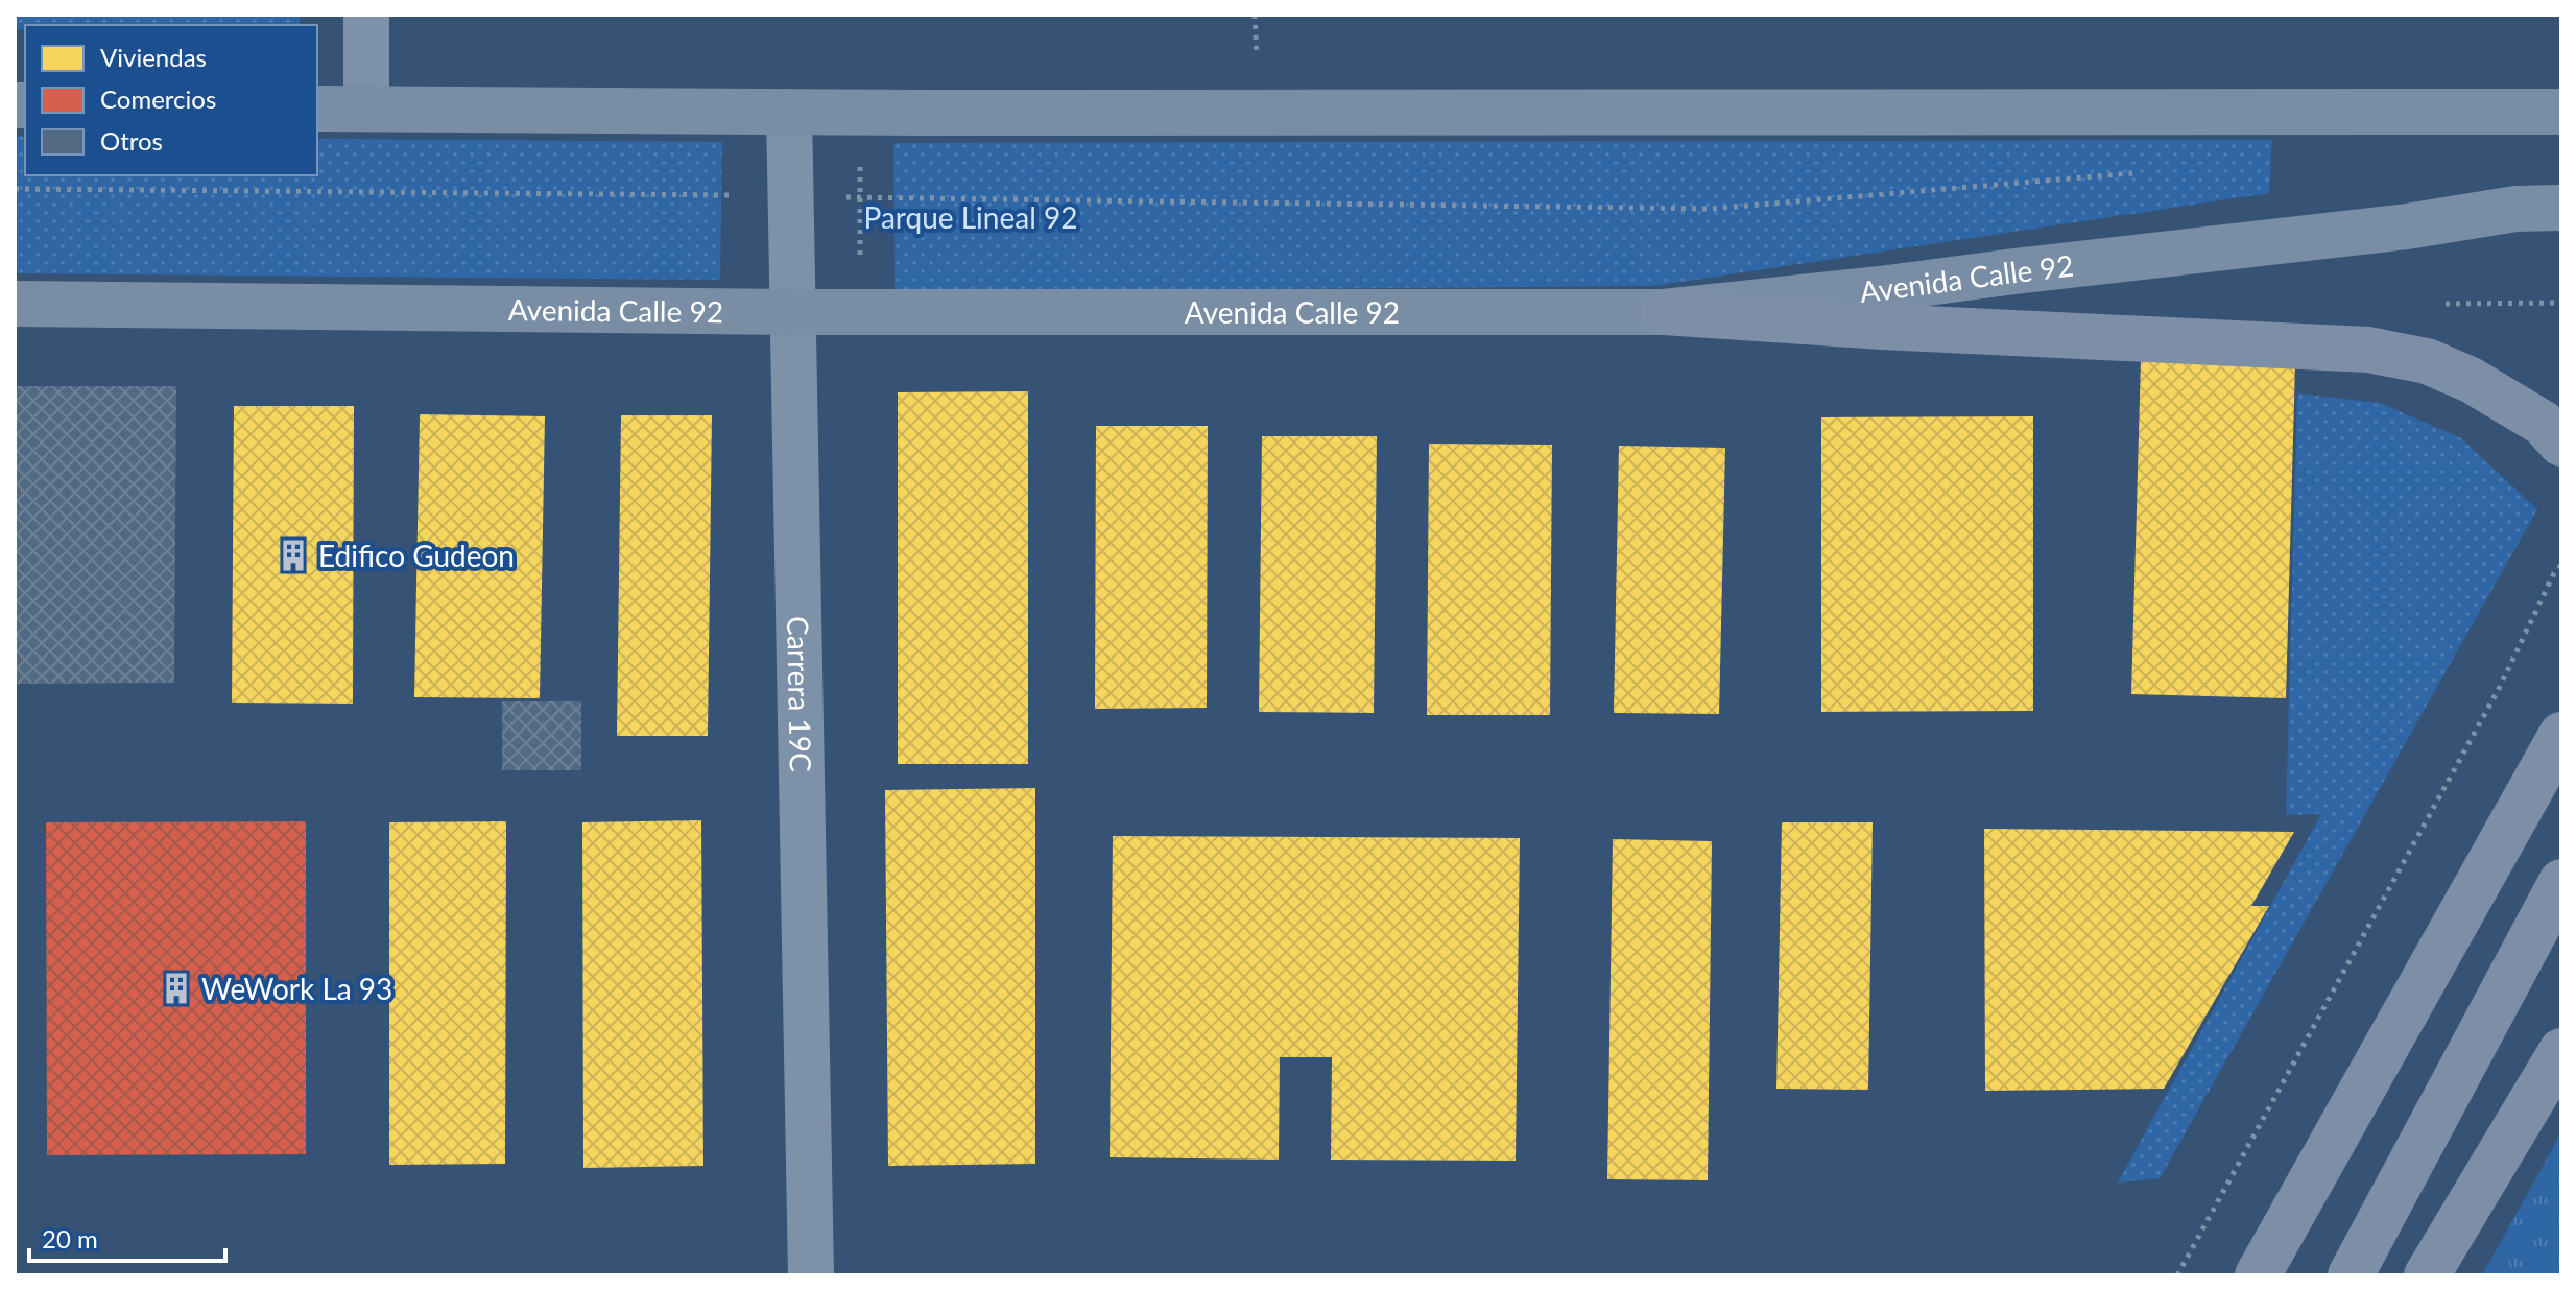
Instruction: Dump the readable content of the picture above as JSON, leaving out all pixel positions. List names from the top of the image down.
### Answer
{
  "streets": {
    "main road": ["Avenida Calle 92"],
    "street": ["Carrera 19C"]
  },
  "crossings": [
    ["Avenida Calle 92", "Carrera 19C"]
  ],
  "parks": ["Parque Lineal 92"],
  "places": {
    "building": ["Edifico Gudeon", "WeWork La 93"]
  },
  "legend": ["Viviendas", "Comercios", "Otros"],
  "scale_bar": "20 m"
}
